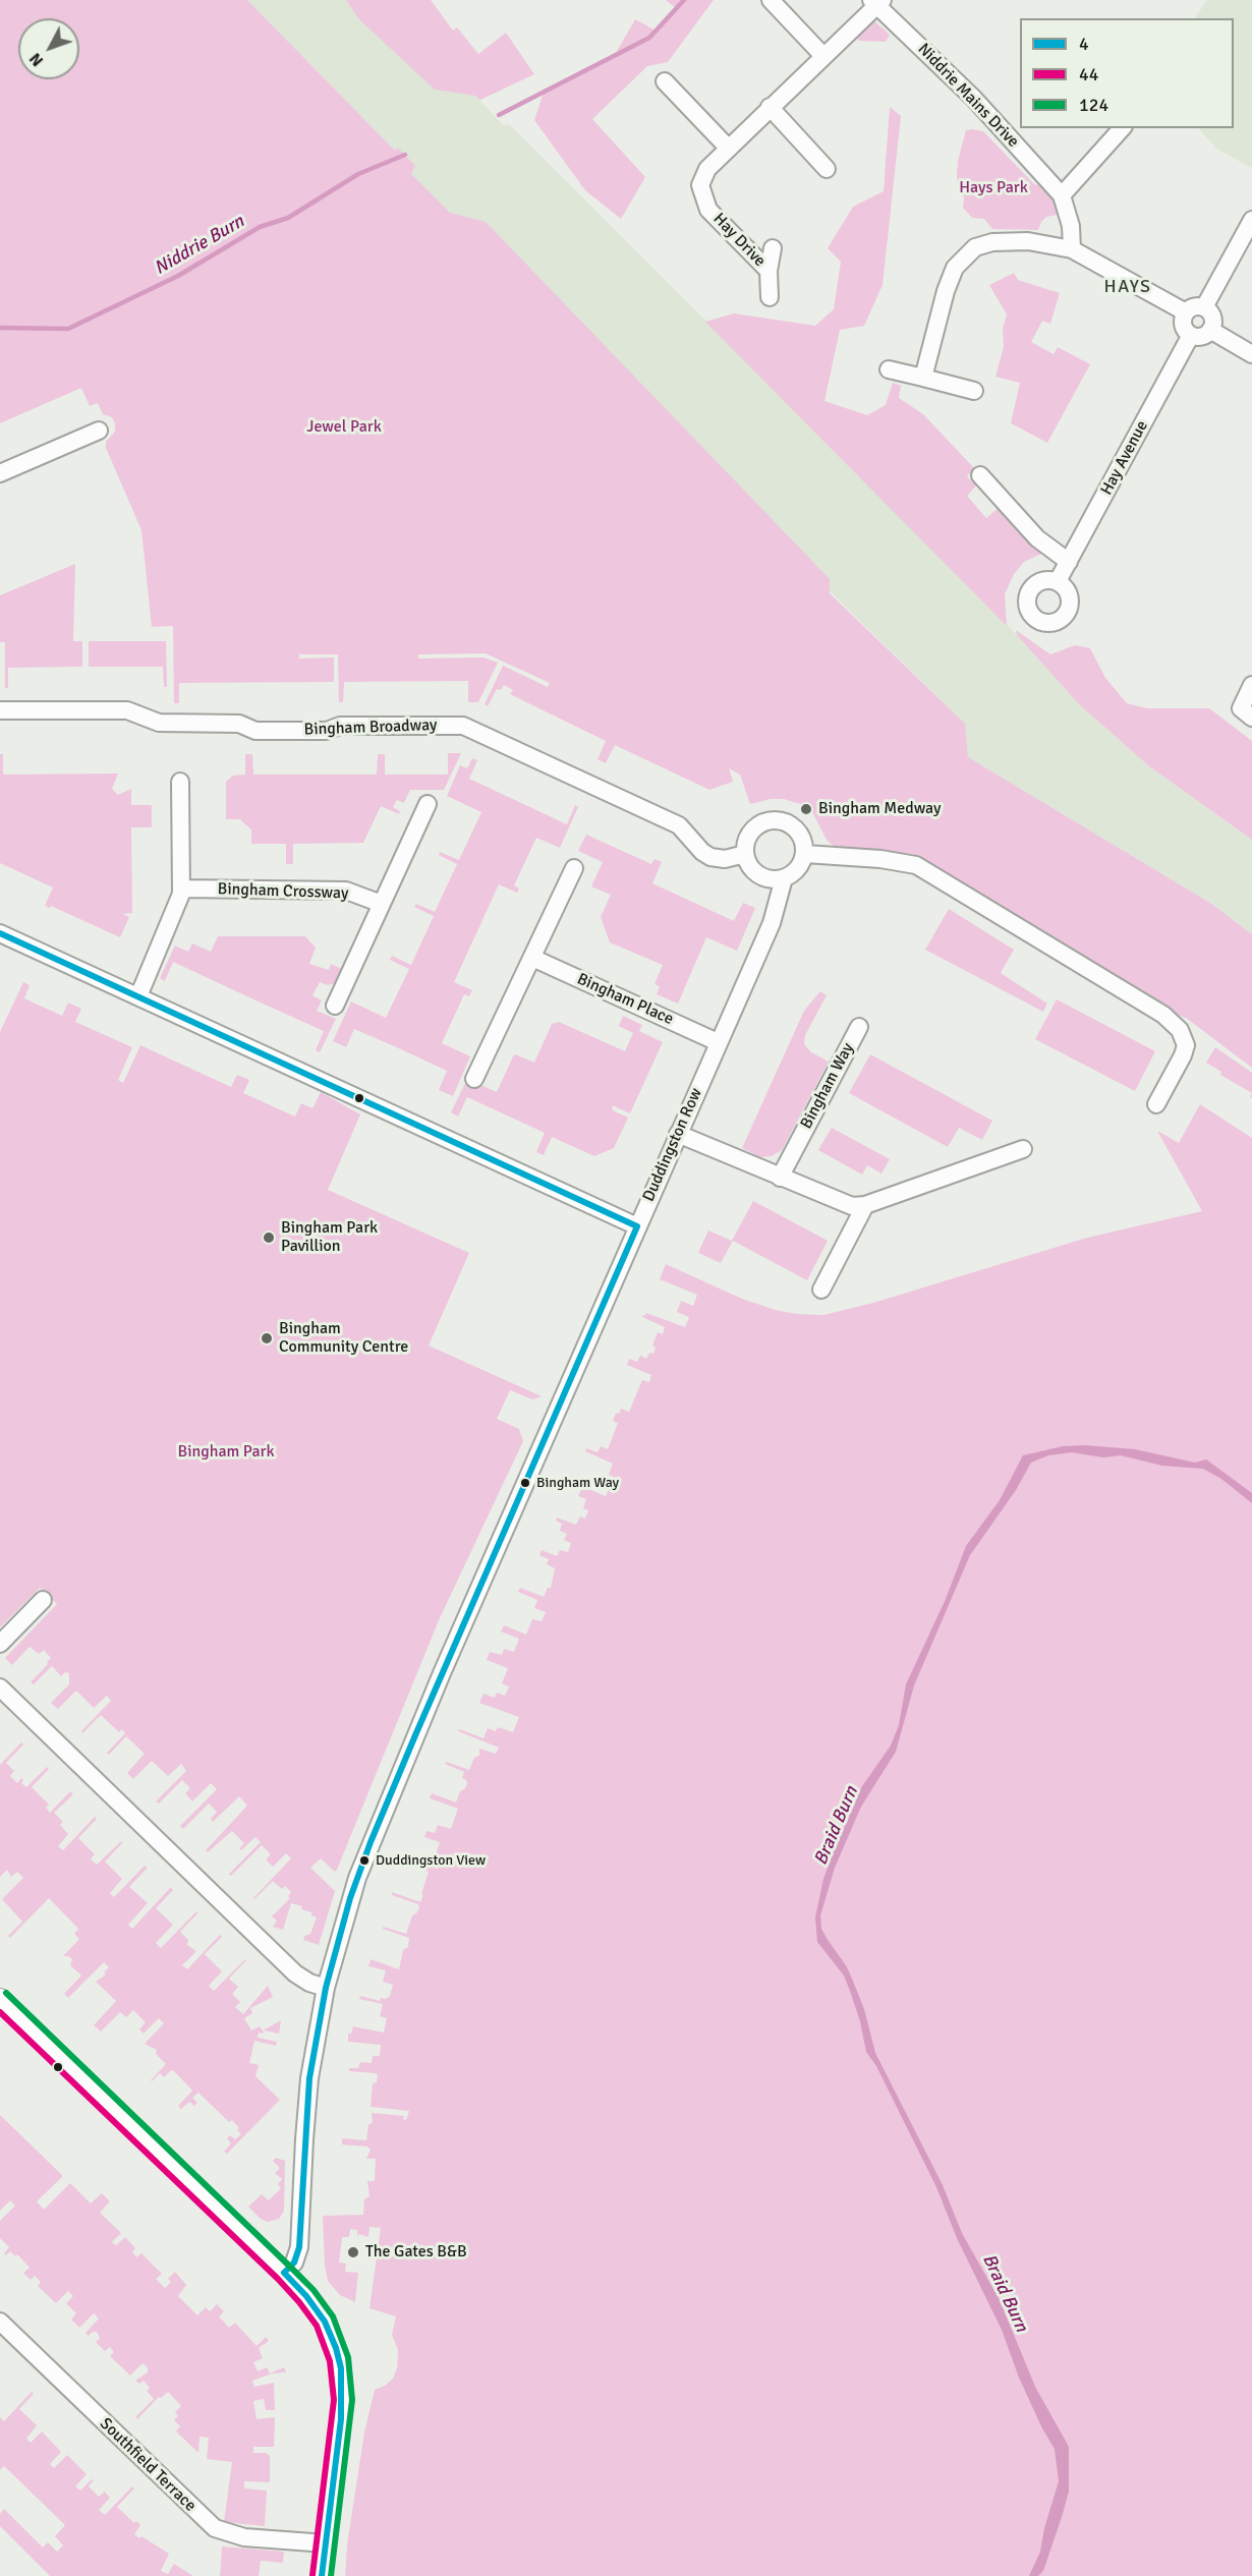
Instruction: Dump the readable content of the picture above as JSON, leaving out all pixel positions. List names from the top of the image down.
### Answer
{
  "streets": {
    "street": [
      "Niddrie Mains Drive",
      "Hay Drive",
      "Hay Avenue",
      "Bingham Broadway",
      "Bingham Crossway",
      "Bingham Place",
      "Bingham Way",
      "Duddingston Row",
      "Southfield Terrace"
    ]
  },
  "crossings": [
    ["Niddrie Mains Drive", "Hay Drive"],
    ["Bingham Broadway", "Duddingston Row"],
    ["Bingham Place", "Duddingston Row"]
  ],
  "districts": ["HAYS"],
  "water": ["Niddrie Burn", "Braid Burn"],
  "parks": ["Hays Park", "Jewel Park", "Bingham Park"],
  "places": [
    "Bingham Medway",
    "Bingham Park Pavillion",
    "Bingham Community Centre",
    "Bingham Way",
    "Duddingston View",
    "The Gates B&B"
  ],
  "lines": ["transit line 4", "transit line 124", "transit line 44"],
  "legend": ["4", "44", "124"],
  "north": "bottom left"
}
